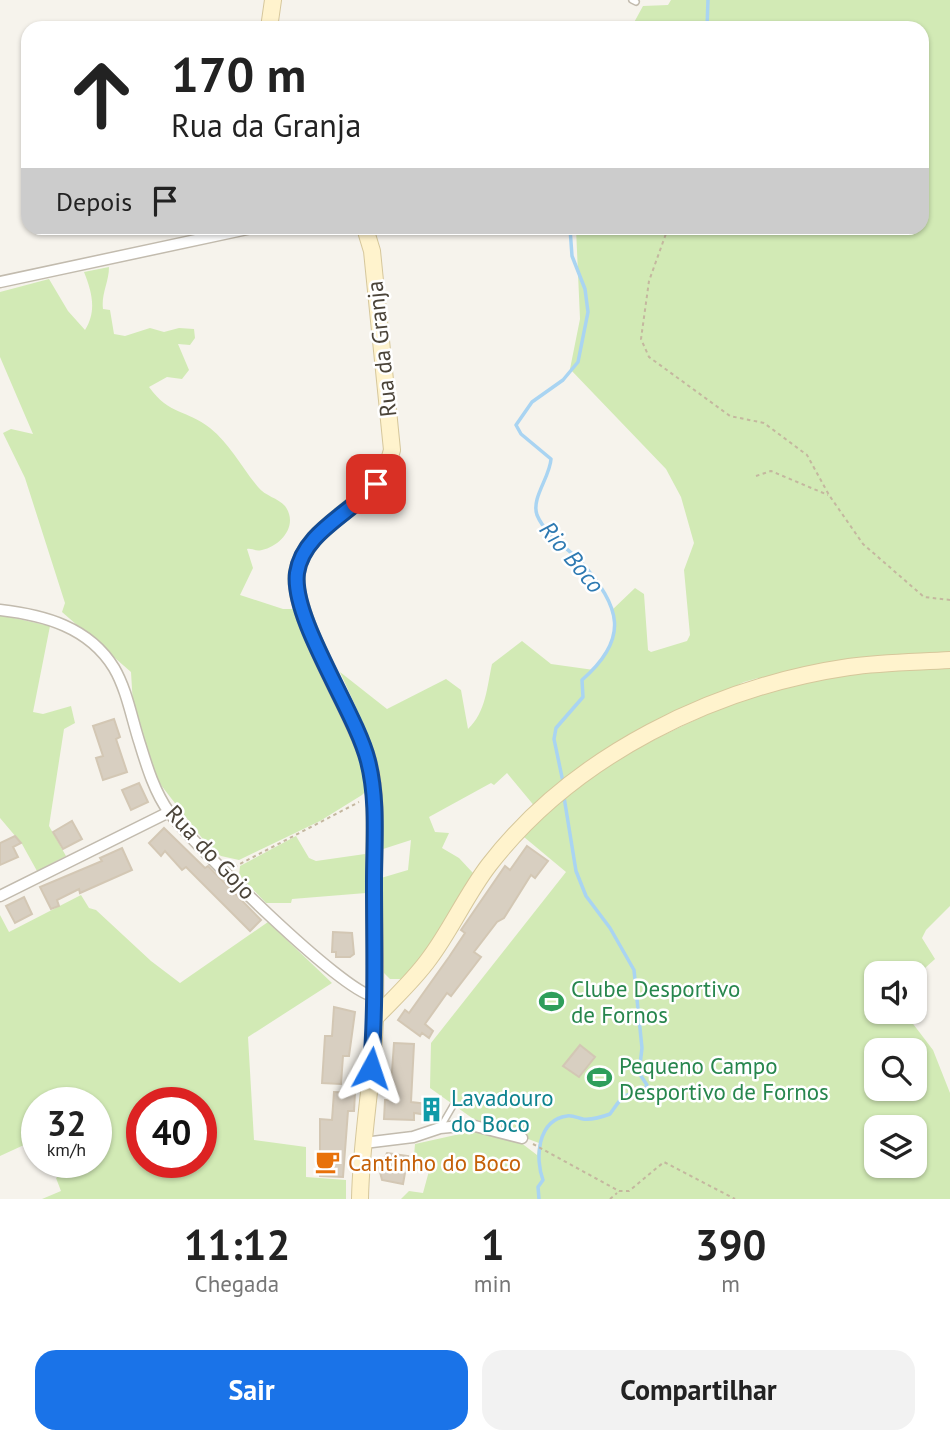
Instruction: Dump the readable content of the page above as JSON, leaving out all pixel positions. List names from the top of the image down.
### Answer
{
  "streets": {
    "street": ["Rua da Granja", "Rua do Gojo"]
  },
  "crossings": [
    ["Rua da Granja", "Rua do Gojo"]
  ],
  "water": ["Rio Boco"],
  "places": {
    "sports": ["Clube Desportivo de Fornos", "Pequeno Campo Desportivo de Fornos"],
    "building": ["Lavadouro do Boco"],
    "cafe": ["Cantinho do Boco"]
  },
  "page": {
    "turn": ["170 m", "Rua da Granja"],
    "then": "Depois",
    "speed": "32 km/h",
    "limit": "40",
    "eta": [
      "11:12",
      "Chegada",
      "1",
      "min",
      "390",
      "m"
    ],
    "buttons": ["Sair", "Compartilhar"]
  }
}
